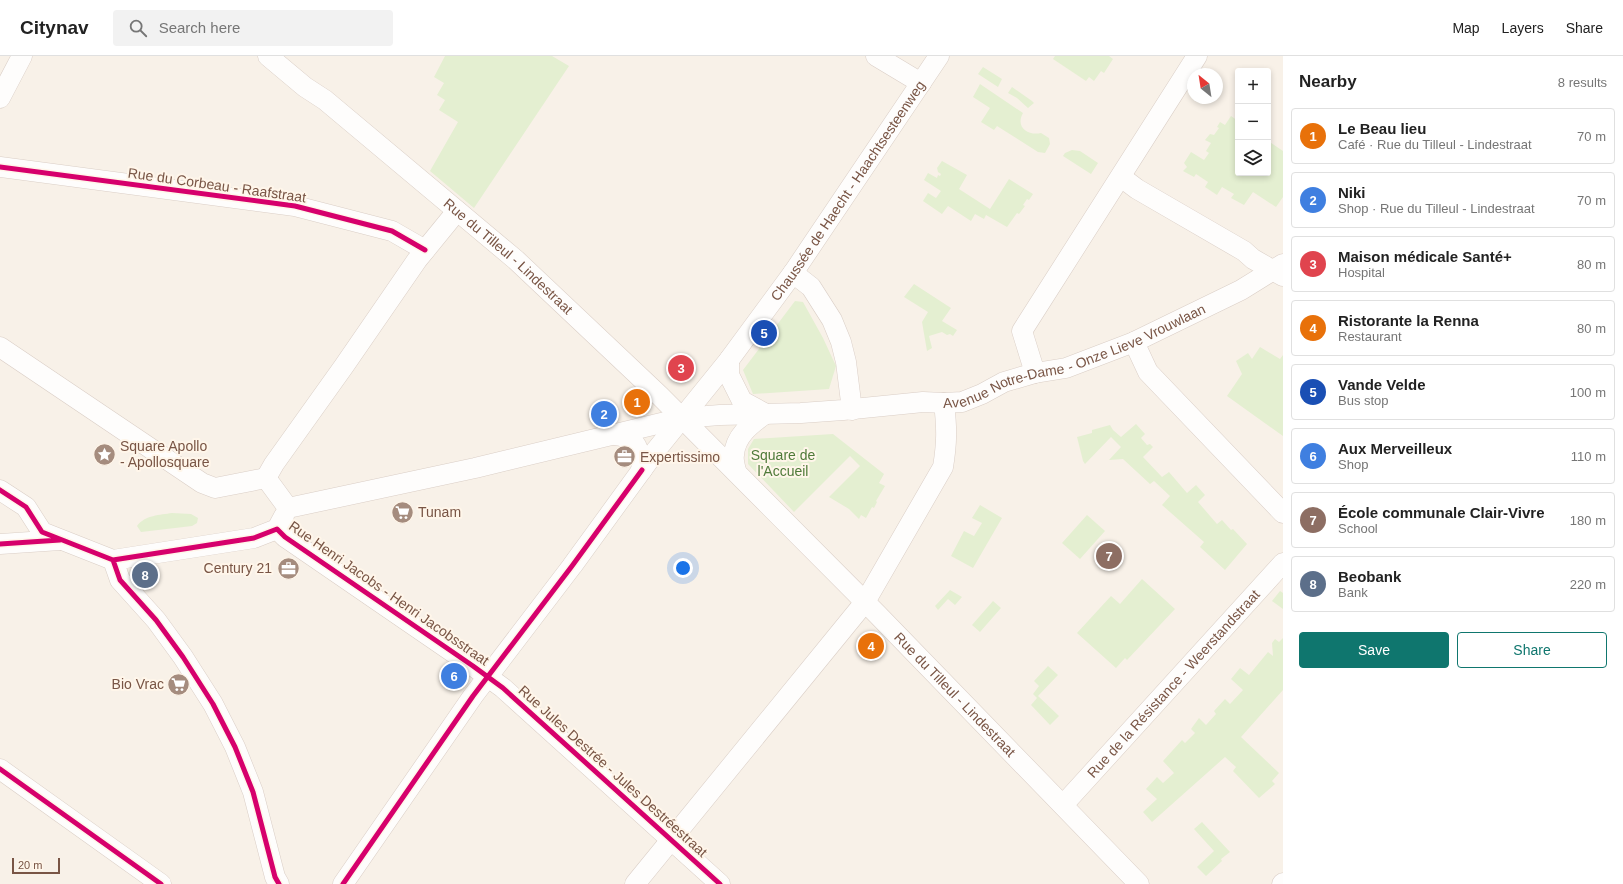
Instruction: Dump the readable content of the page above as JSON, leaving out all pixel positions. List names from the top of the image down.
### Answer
{
  "streets": {
    "street": [
      "Rue du Corbeau - Raafstraat",
      "Chaussée de Haecht - Haachtsesteenweg",
      "Rue du Tilleul - Lindestraat",
      "Avenue Notre-Dame - Onze Lieve Vrouwlaan",
      "Rue Henri Jacobs - Henri Jacobsstraat",
      "Rue de la Résistance - Weerstandstraat",
      "Rue Jules Destrée - Jules Destréestraat"
    ]
  },
  "crossings": [
    ["Chaussée de Haecht - Haachtsesteenweg", "Rue du Tilleul - Lindestraat"],
    ["Chaussée de Haecht - Haachtsesteenweg", "Avenue Notre-Dame - Onze Lieve Vrouwlaan"],
    ["Chaussée de Haecht - Haachtsesteenweg", "Rue Henri Jacobs - Henri Jacobsstraat"],
    ["Chaussée de Haecht - Haachtsesteenweg", "Rue Jules Destrée - Jules Destréestraat"],
    ["Rue du Tilleul - Lindestraat", "Avenue Notre-Dame - Onze Lieve Vrouwlaan"],
    ["Rue du Tilleul - Lindestraat", "Rue de la Résistance - Weerstandstraat"],
    ["Rue Henri Jacobs - Henri Jacobsstraat", "Rue Jules Destrée - Jules Destréestraat"]
  ],
  "parks": ["Square de l'Accueil"],
  "places": {
    "place": ["Square Apollo - Apollosquare"],
    "office": ["Expertissimo", "Century 21"],
    "supermarket": ["Tunam", "Bio Vrac"]
  },
  "scale_bar": "20 m",
  "north": "top left",
  "page": {
    "header": "Citynav",
    "search": "Search here",
    "nav": ["Map", "Layers", "Share"],
    "heading": ["Nearby", "8 results"],
    "map_buttons": ["+", "−"],
    "list": [
      {
        "mark": "1",
        "name": "Le Beau lieu",
        "note": "Café · Rue du Tilleul - Lindestraat",
        "value": "70 m"
      },
      {
        "mark": "2",
        "name": "Niki",
        "note": "Shop · Rue du Tilleul - Lindestraat",
        "value": "70 m"
      },
      {
        "mark": "3",
        "name": "Maison médicale Santé+",
        "note": "Hospital",
        "value": "80 m"
      },
      {
        "mark": "4",
        "name": "Ristorante la Renna",
        "note": "Restaurant",
        "value": "80 m"
      },
      {
        "mark": "5",
        "name": "Vande Velde",
        "note": "Bus stop",
        "value": "100 m"
      },
      {
        "mark": "6",
        "name": "Aux Merveilleux",
        "note": "Shop",
        "value": "110 m"
      },
      {
        "mark": "7",
        "name": "École communale Clair-Vivre",
        "note": "School",
        "value": "180 m"
      },
      {
        "mark": "8",
        "name": "Beobank",
        "note": "Bank",
        "value": "220 m"
      }
    ],
    "pins": [
      "5",
      "3",
      "1",
      "2",
      "7",
      "8",
      "4",
      "6"
    ],
    "buttons": ["Save", "Share"],
    "scale": "20 m"
  }
}
